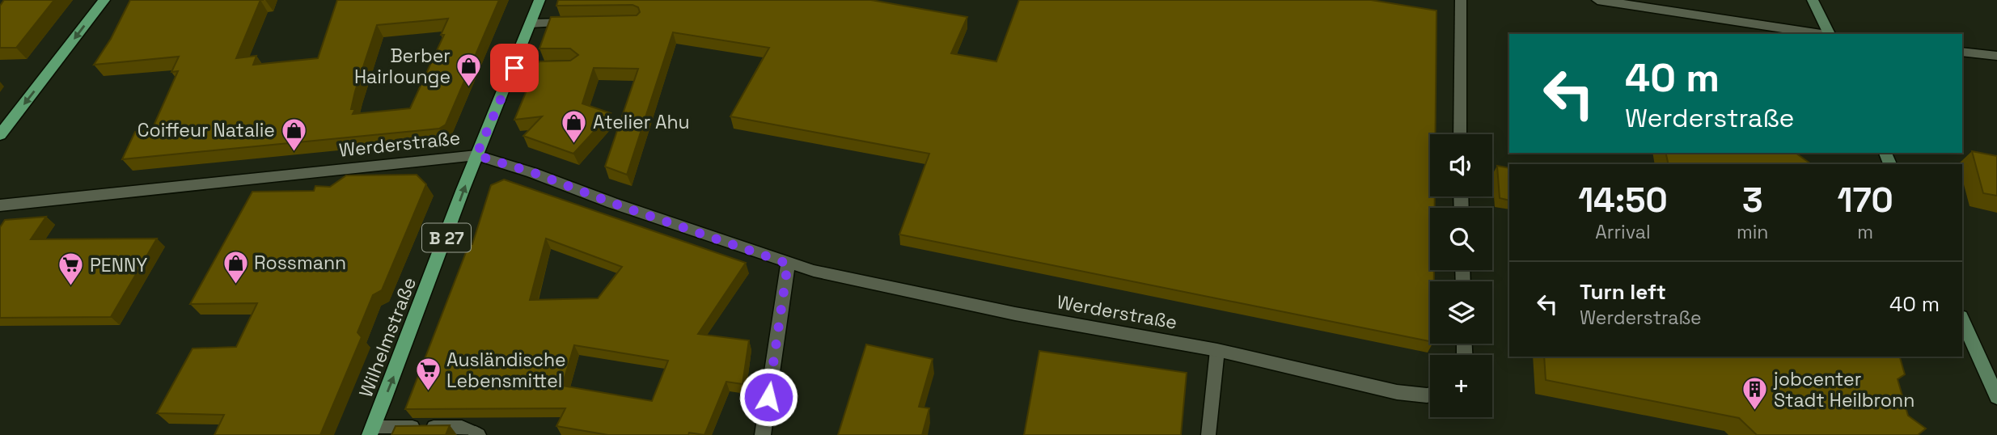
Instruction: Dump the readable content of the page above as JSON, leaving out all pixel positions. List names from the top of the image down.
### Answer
{
  "streets": {
    "main road": ["B 27", "Wilhelmstraße"],
    "street": ["Werderstraße"]
  },
  "crossings": [
    ["Werderstraße", "Wilhelmstraße"]
  ],
  "one_way": ["Wilhelmstraße"],
  "places": {
    "shop": [
      "Berber Hairlounge",
      "Atelier Ahu",
      "Coiffeur Natalie",
      "Rossmann"
    ],
    "supermarket": ["PENNY", "Ausländische Lebensmittel"],
    "building": ["jobcenter Stadt Heilbronn"]
  },
  "page": {
    "turn": ["40 m", "Werderstraße"],
    "map_buttons": "+",
    "eta": [
      "14:50",
      "Arrival",
      "3",
      "min",
      "170",
      "m"
    ],
    "list": [
      {
        "name": "Turn left",
        "note": "Werderstraße",
        "value": "40 m"
      }
    ]
  }
}
